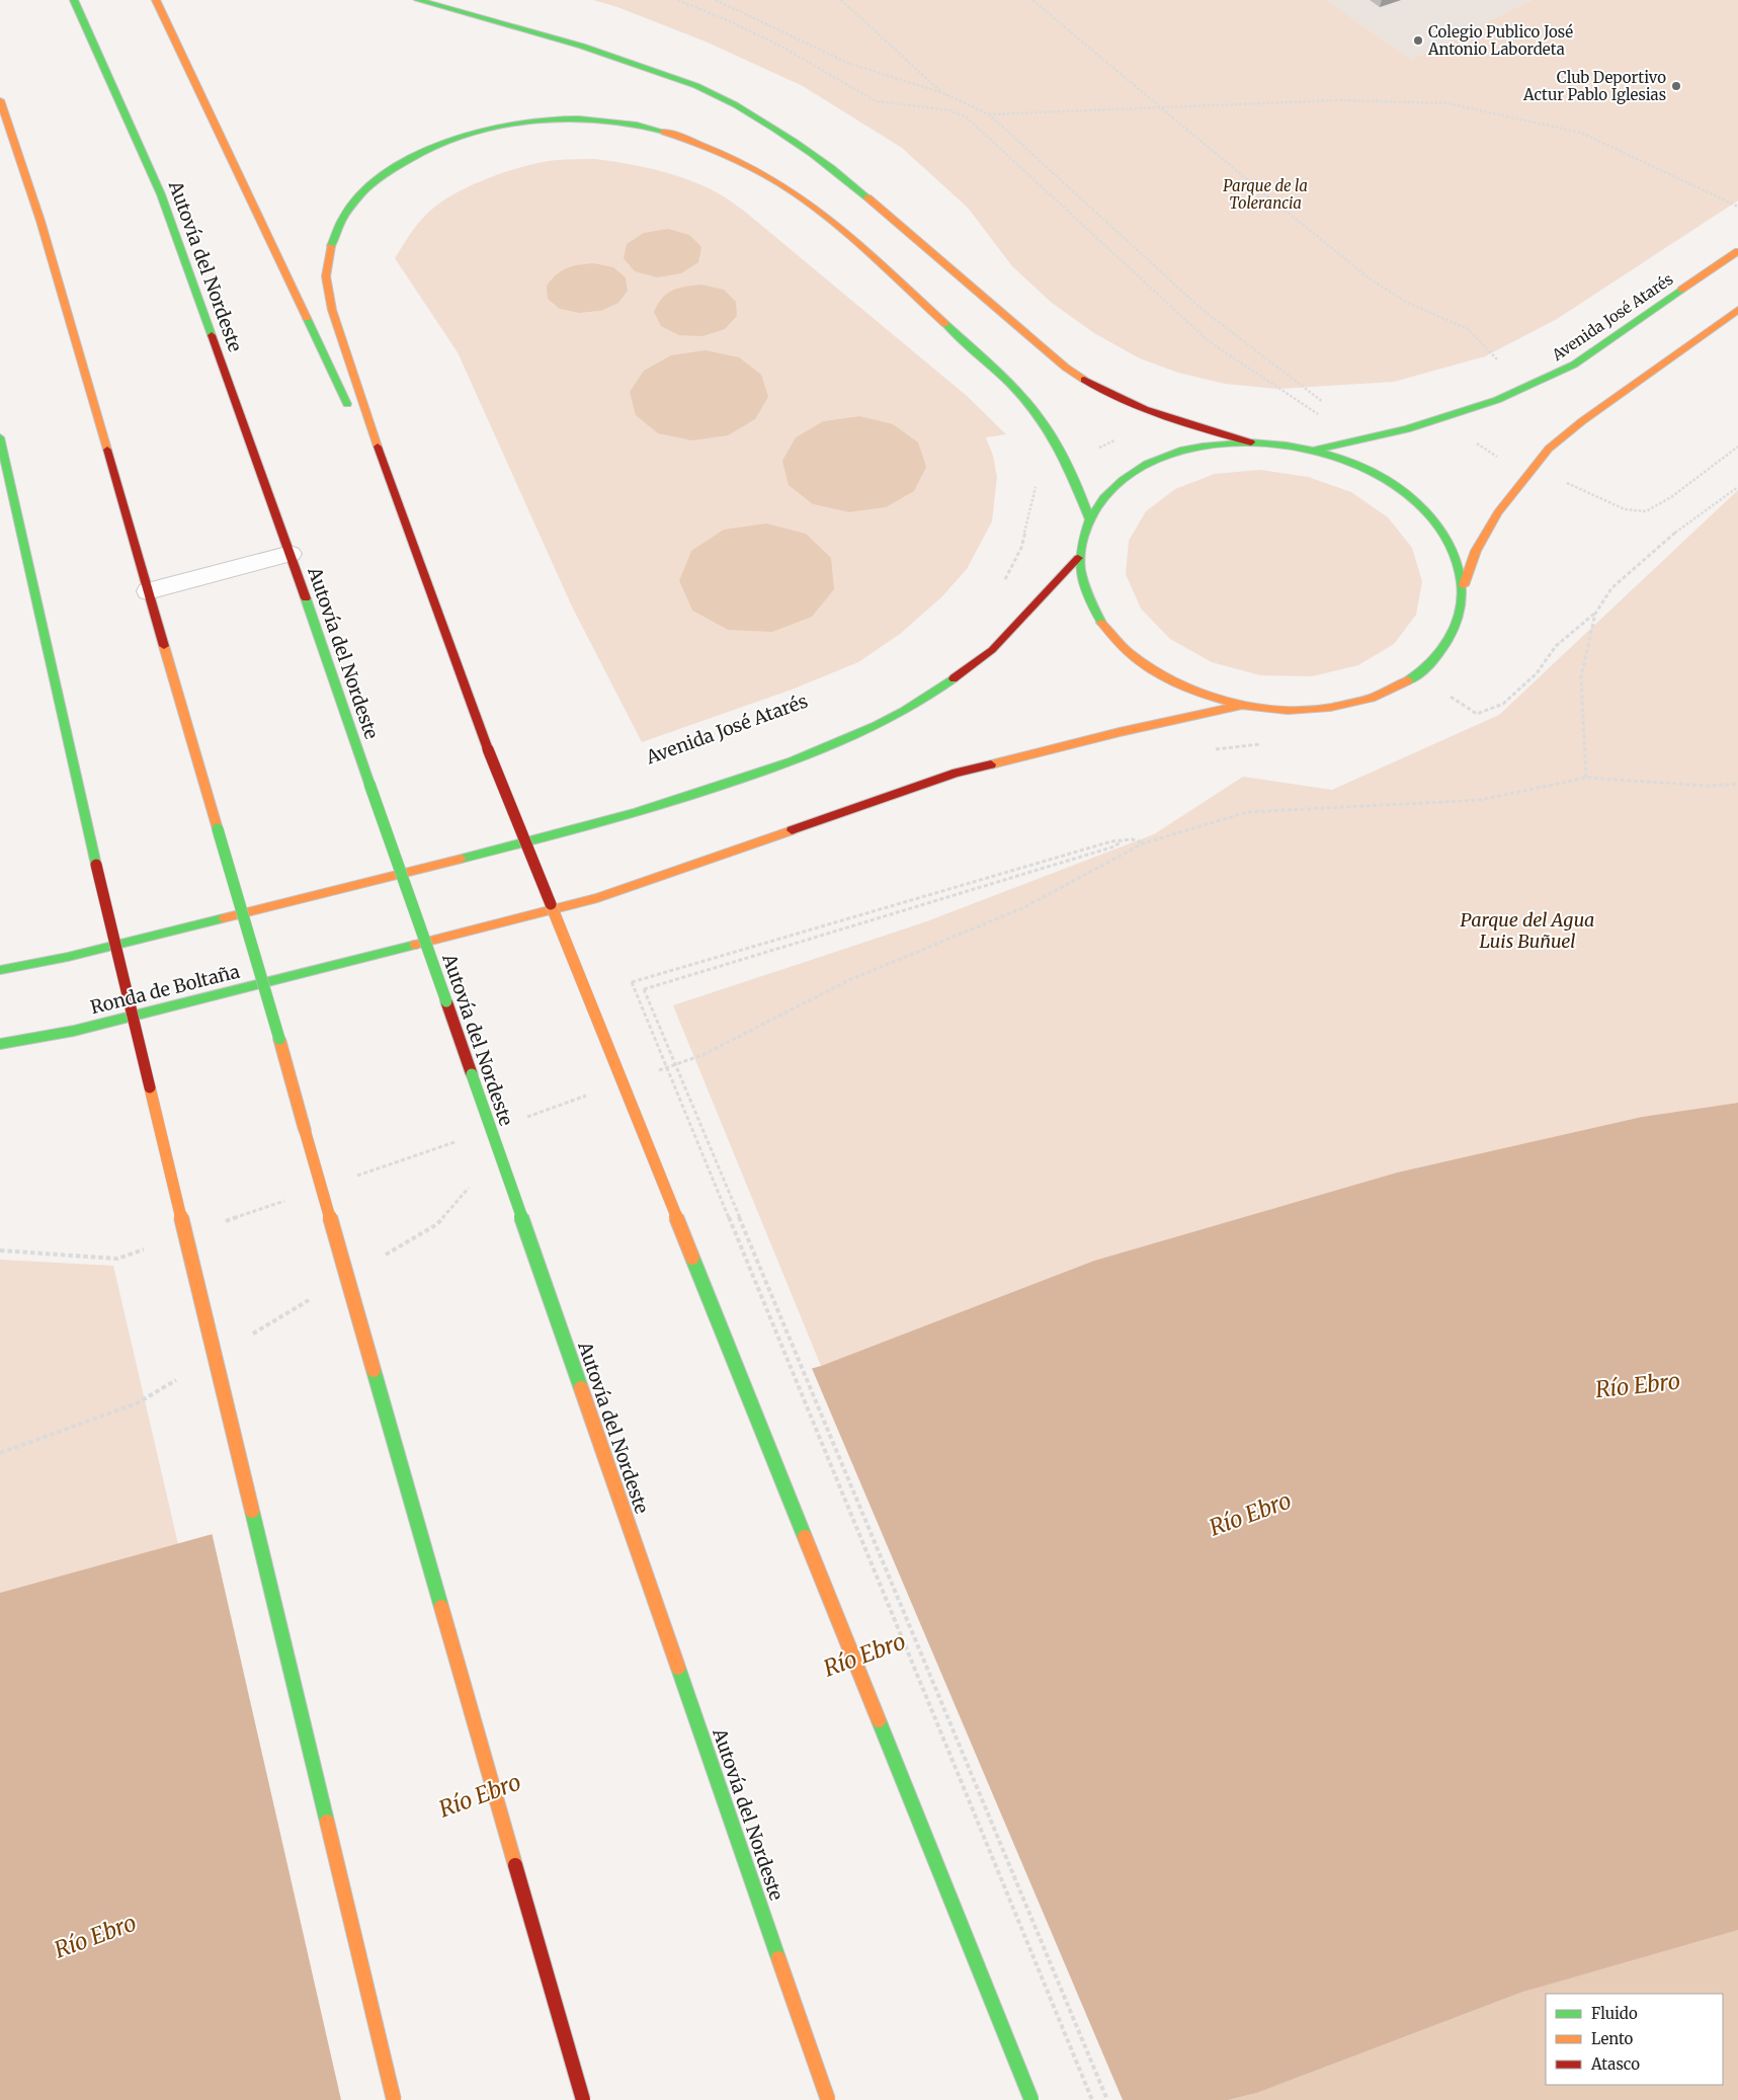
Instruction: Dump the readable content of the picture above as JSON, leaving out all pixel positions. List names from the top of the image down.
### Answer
{
  "streets": {
    "main road": ["Autovía del Nordeste", "Avenida José Atarés", "Ronda de Boltaña"]
  },
  "water": ["Río Ebro"],
  "parks": ["Parque de la Tolerancia", "Parque del Agua Luis Buñuel"],
  "places": ["Colegio Publico José Antonio Labordeta", "Club Deportivo Actur Pablo Iglesias"],
  "legend": ["Fluido", "Lento", "Atasco"]
}
